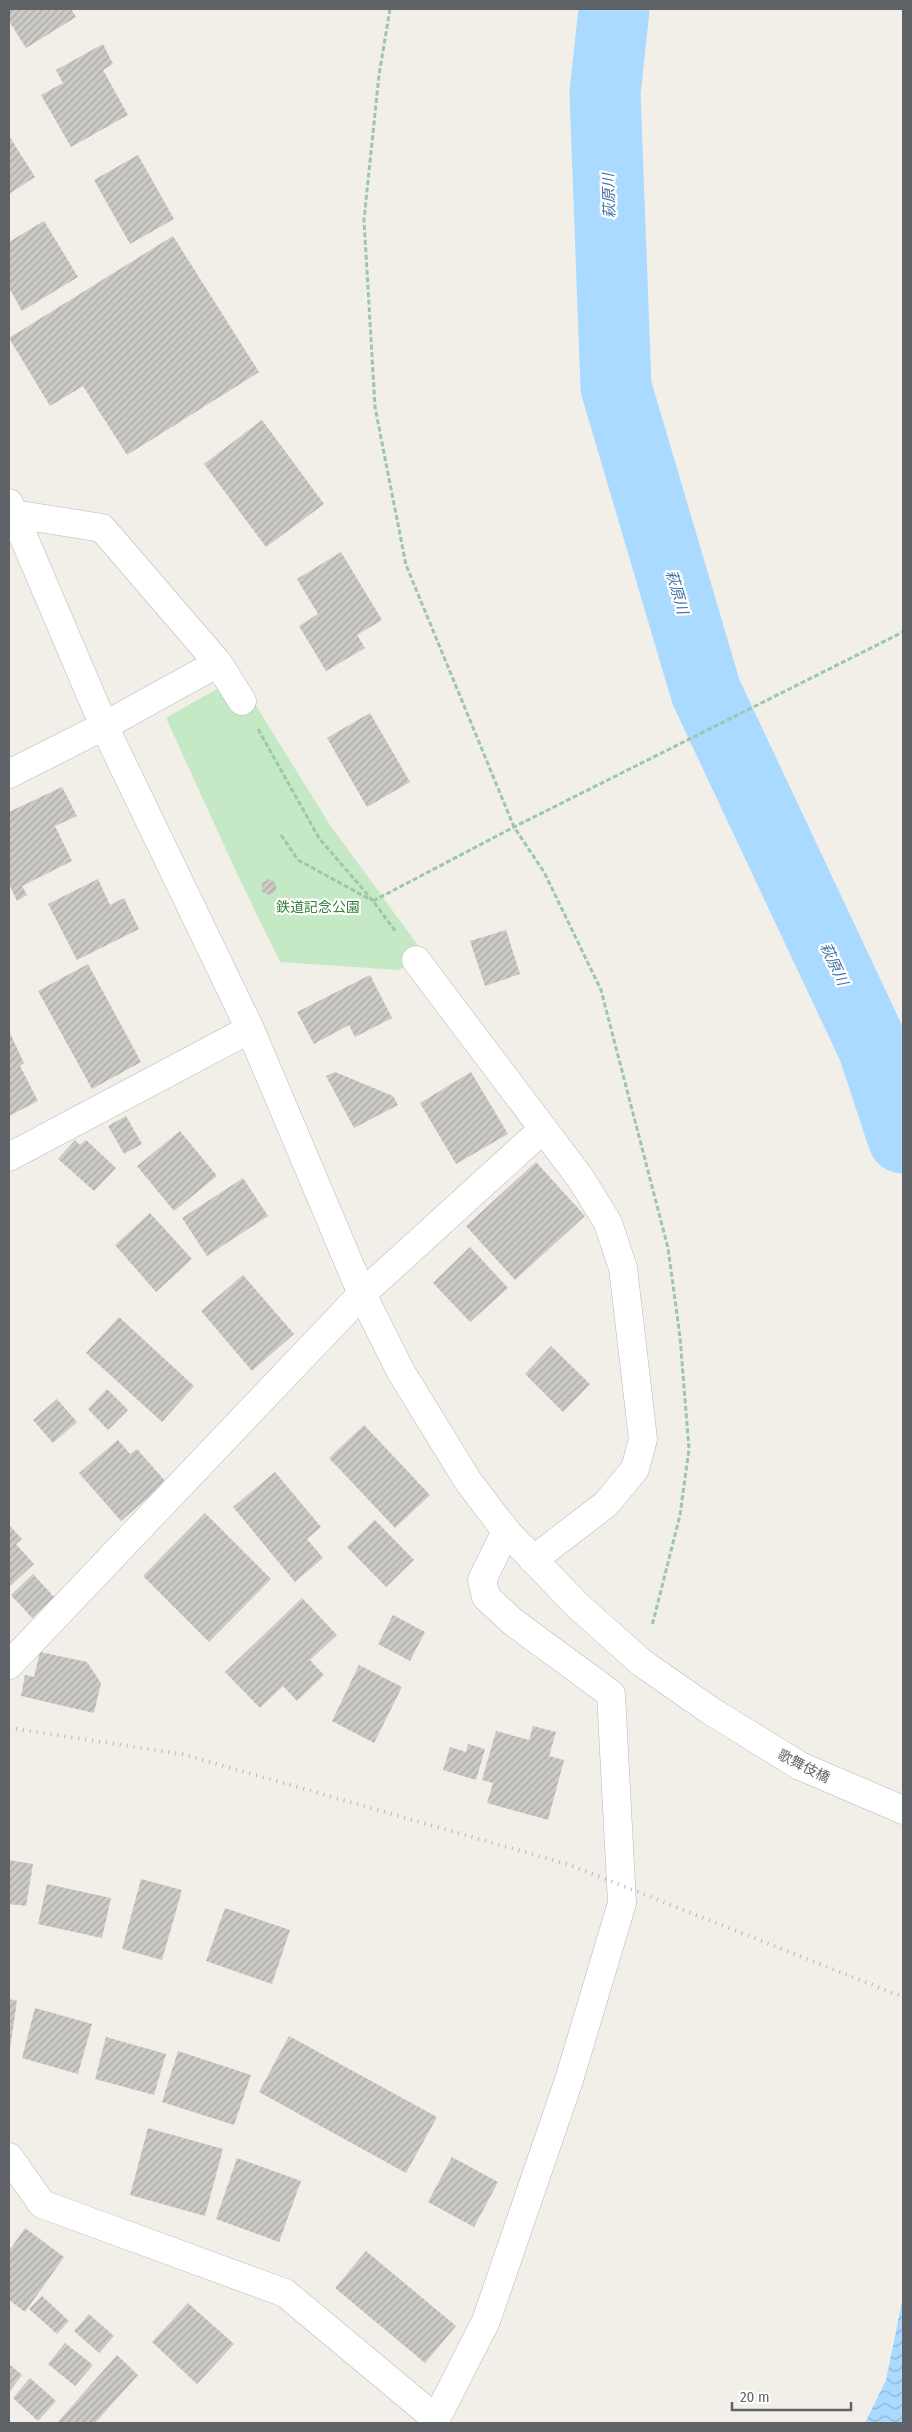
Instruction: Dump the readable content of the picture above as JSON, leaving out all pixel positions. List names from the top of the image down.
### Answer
{
  "streets": {
    "street": ["歌舞伎橋"]
  },
  "water": ["萩原川"],
  "parks": ["鉄道記念公園"],
  "scale_bar": "20 m"
}
